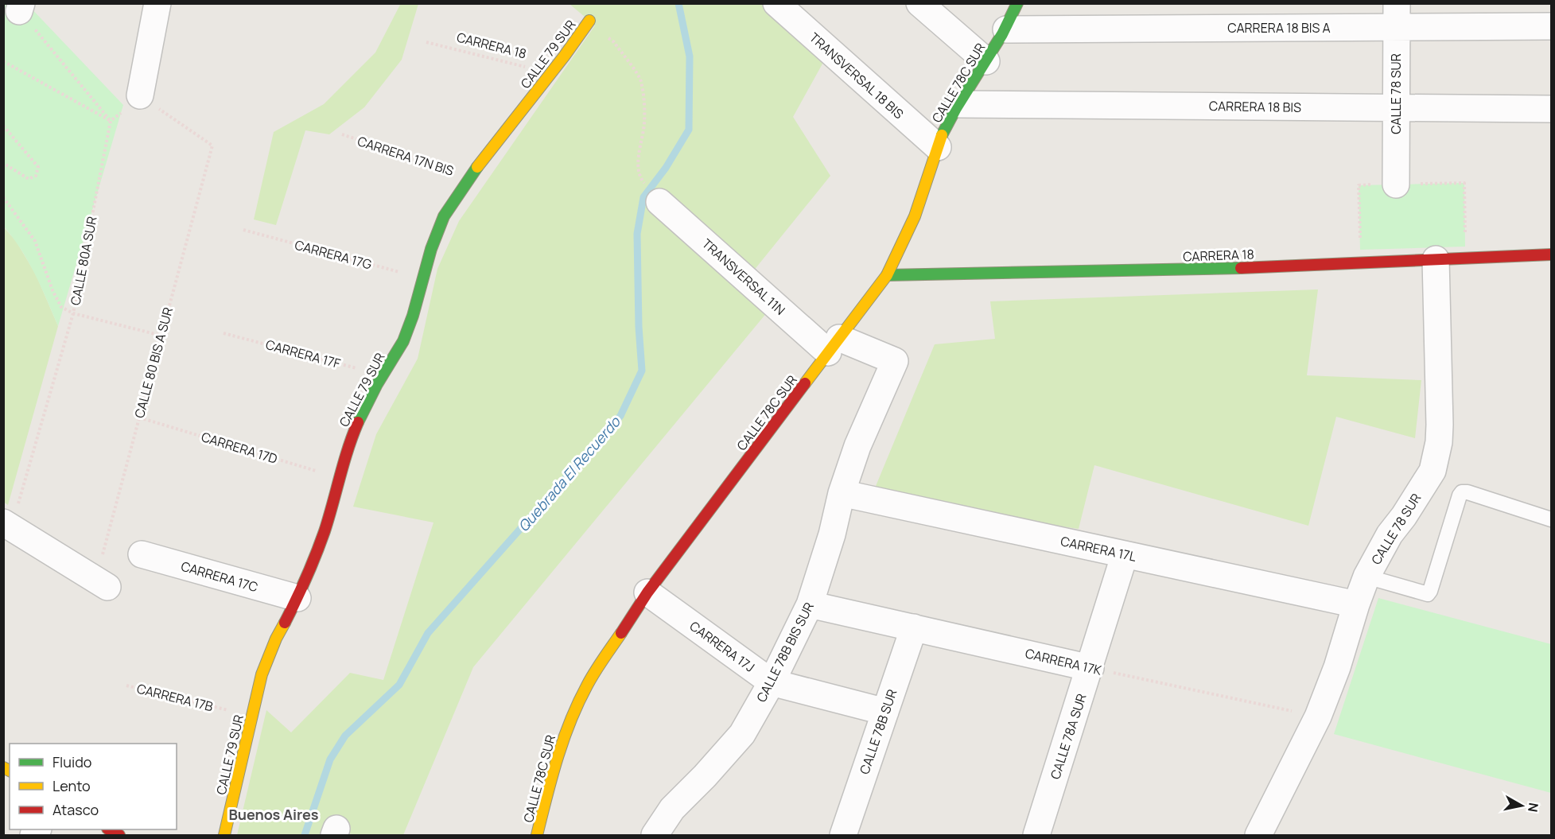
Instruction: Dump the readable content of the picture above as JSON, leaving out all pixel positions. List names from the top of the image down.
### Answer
{
  "streets": {
    "street": [
      "CARRERA 18 BIS A",
      "CARRERA 18",
      "CALLE 79 SUR",
      "TRANSVERSAL 18 BIS",
      "CALLE 78C SUR",
      "CALLE 78 SUR",
      "CARRERA 18 BIS",
      "TRANSVERSAL 11N",
      "CARRERA 17L",
      "CARRERA 17C",
      "CARRERA 17J",
      "CALLE 78B BIS SUR",
      "CARRERA 17K",
      "CALLE 78B SUR",
      "CALLE 78A SUR"
    ],
    "path": [
      "CARRERA 17N BIS",
      "CARRERA 17G",
      "CALLE 80A SUR",
      "CARRERA 17F",
      "CALLE 80 BIS A SUR",
      "CARRERA 17D",
      "CARRERA 17B"
    ]
  },
  "crossings": [
    ["CARRERA 18 BIS A", "CALLE 78C SUR"],
    ["CARRERA 18 BIS A", "CALLE 78 SUR"],
    ["CARRERA 18", "CALLE 79 SUR"],
    ["CARRERA 18", "CALLE 78C SUR"],
    ["CARRERA 18", "CALLE 78 SUR"],
    ["CALLE 79 SUR", "CARRERA 17N BIS"],
    ["CALLE 79 SUR", "CARRERA 17G"],
    ["CALLE 79 SUR", "CARRERA 17F"],
    ["CALLE 79 SUR", "CARRERA 17D"],
    ["CALLE 79 SUR", "CARRERA 17C"],
    ["CALLE 79 SUR", "CARRERA 17B"],
    ["TRANSVERSAL 18 BIS", "CALLE 78C SUR"],
    ["CALLE 78C SUR", "CARRERA 18 BIS"],
    ["CALLE 78C SUR", "TRANSVERSAL 11N"],
    ["CALLE 78C SUR", "CARRERA 17J"],
    ["CALLE 78 SUR", "CARRERA 18 BIS"],
    ["CALLE 78 SUR", "CARRERA 17L"],
    ["CALLE 78 SUR", "CARRERA 17K"],
    ["TRANSVERSAL 11N", "CALLE 78B BIS SUR"],
    ["CALLE 80 BIS A SUR", "CARRERA 17D"],
    ["CARRERA 17L", "CALLE 78B BIS SUR"],
    ["CARRERA 17L", "CALLE 78A SUR"],
    ["CARRERA 17J", "CALLE 78B BIS SUR"],
    ["CARRERA 17J", "CALLE 78B SUR"],
    ["CALLE 78B BIS SUR", "CARRERA 17K"],
    ["CARRERA 17K", "CALLE 78B SUR"],
    ["CARRERA 17K", "CALLE 78A SUR"]
  ],
  "districts": ["Buenos Aires"],
  "water": ["Quebrada El Recuerdo"],
  "legend": ["Fluido", "Lento", "Atasco"],
  "north": "right"
}
